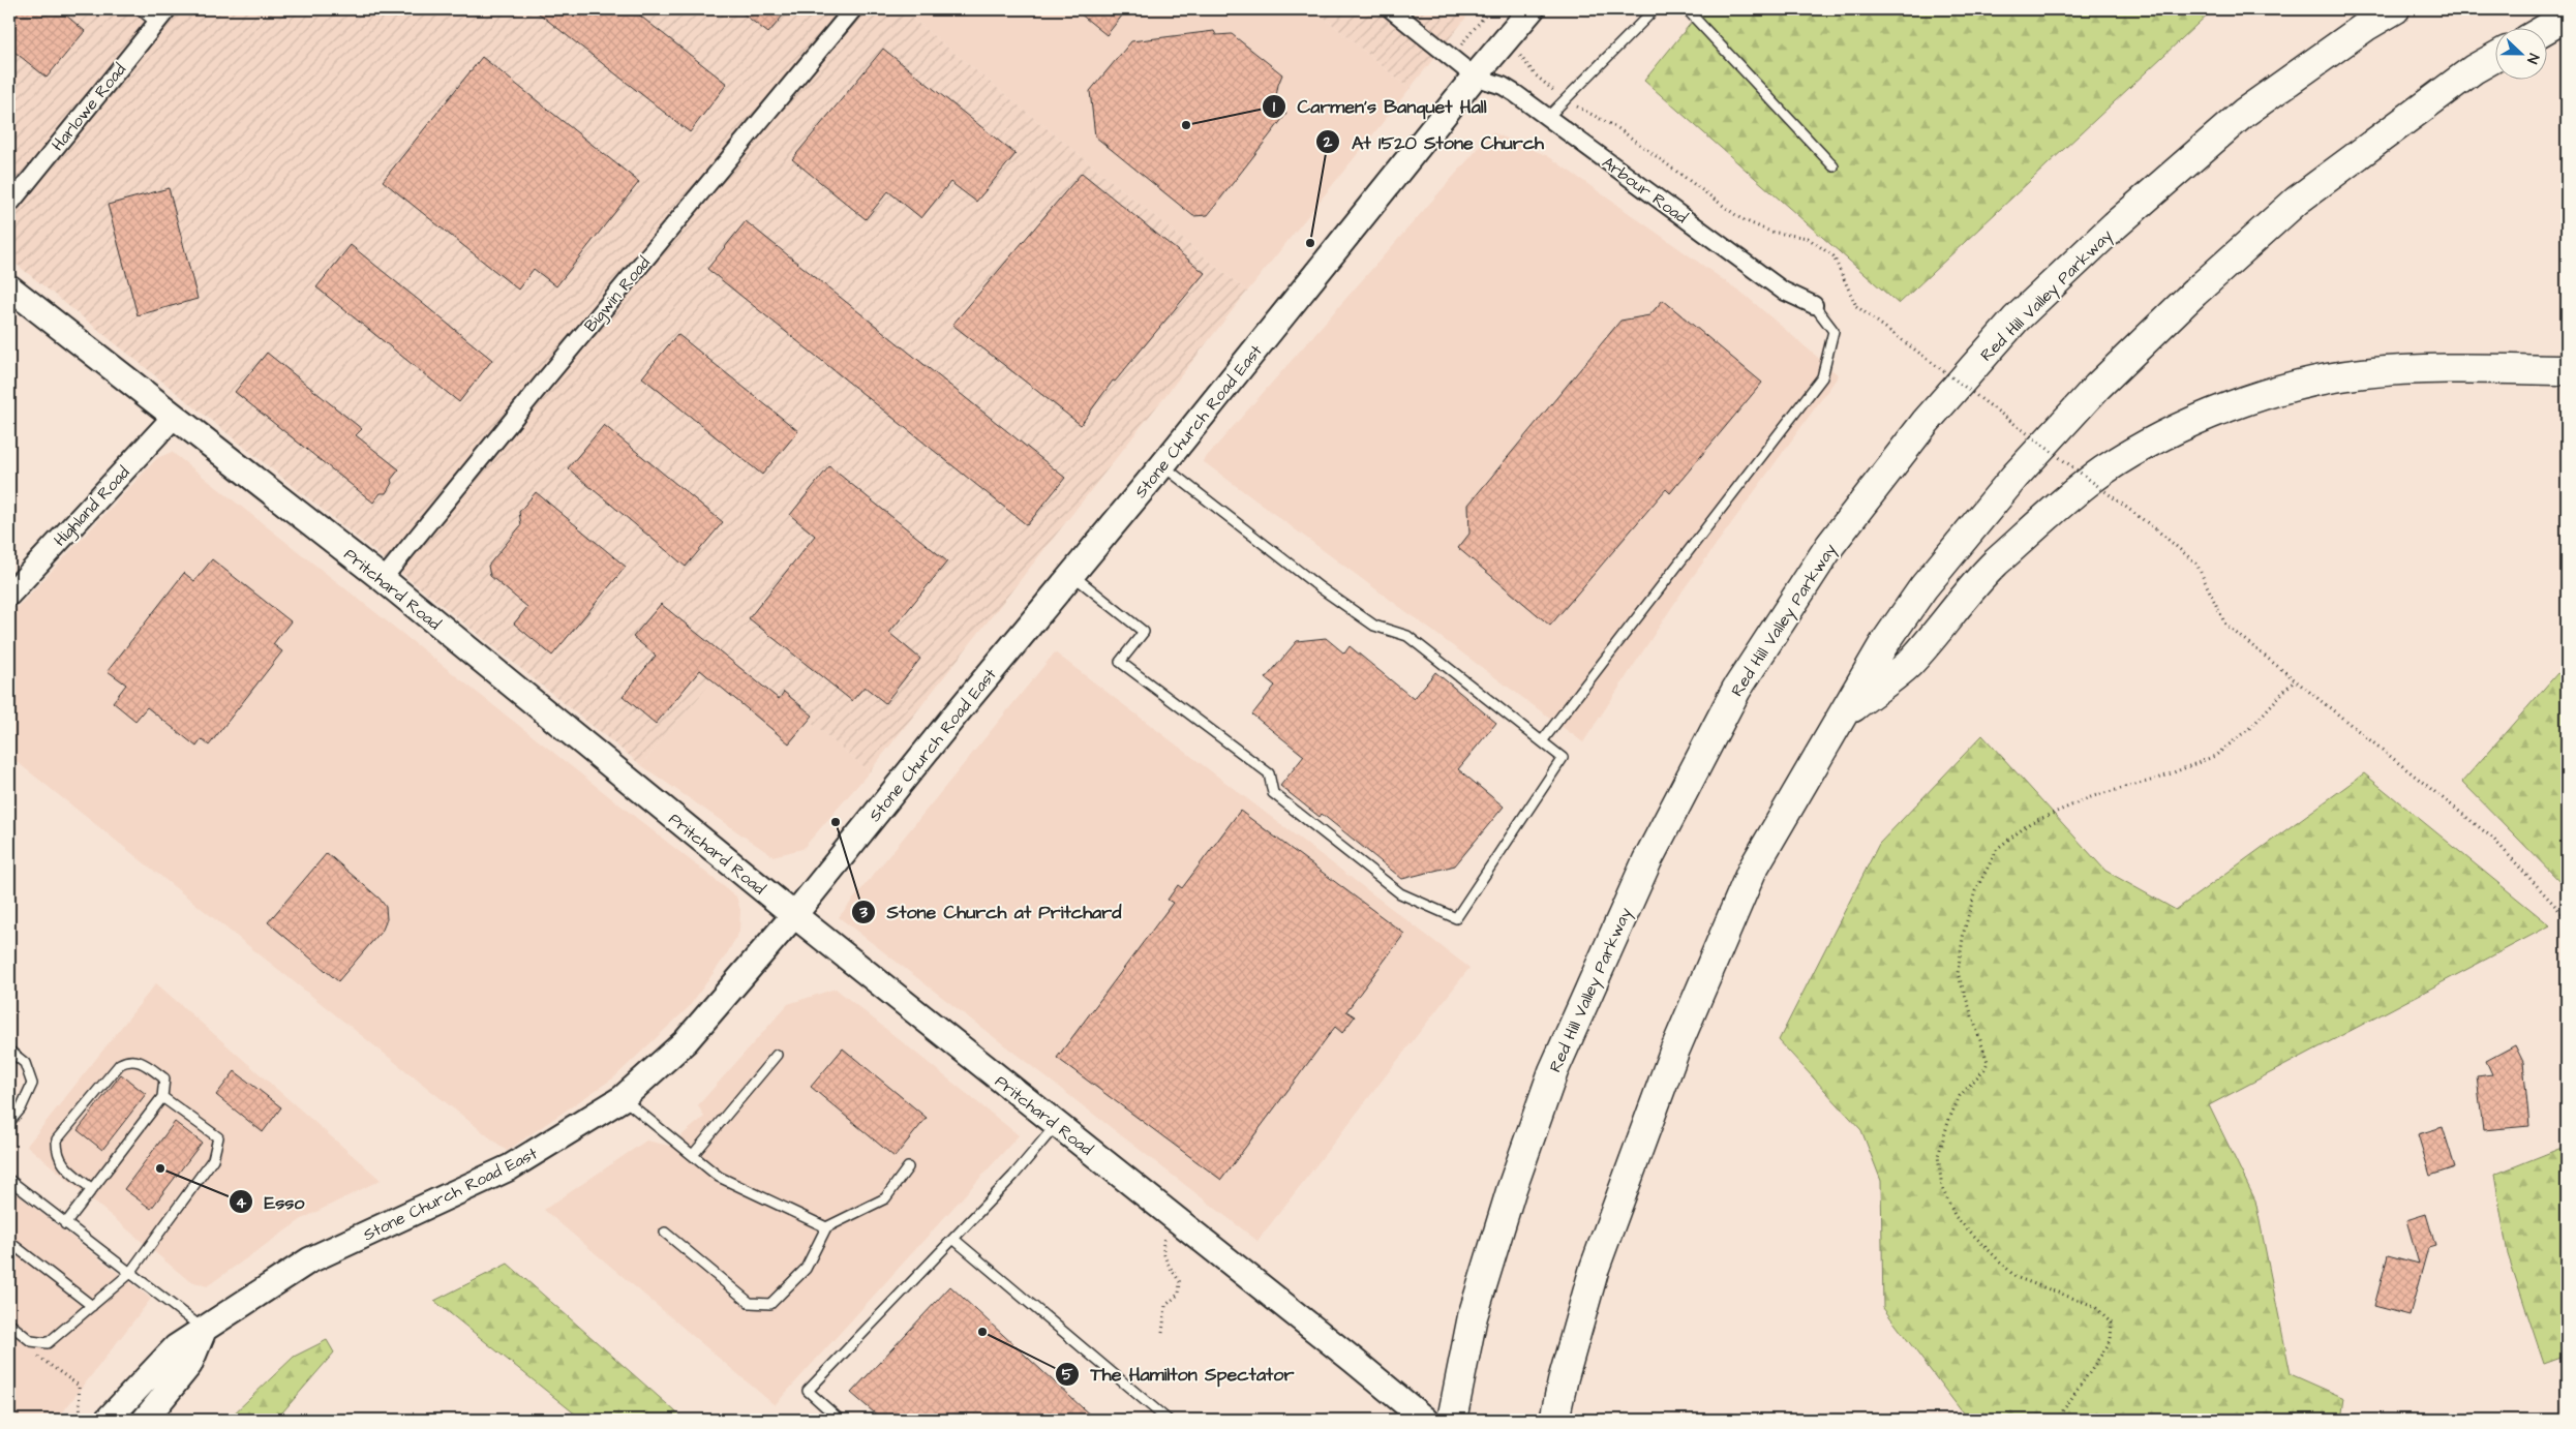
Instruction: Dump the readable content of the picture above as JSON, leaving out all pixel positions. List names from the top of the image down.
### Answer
{
  "streets": {
    "highway": ["Red Hill Valley Parkway"],
    "main road": ["Stone Church Road East", "Pritchard Road"],
    "street": [
      "Harlowe Road",
      "Arbour Road",
      "Bigwin Road",
      "Highland Road"
    ]
  },
  "crossings": [
    ["Arbour Road", "Stone Church Road East"],
    ["Bigwin Road", "Pritchard Road"],
    ["Stone Church Road East", "Pritchard Road"],
    ["Highland Road", "Pritchard Road"]
  ],
  "places": [
    "Carmen's Banquet Hall",
    "At 1520 Stone Church",
    "Stone Church at Pritchard",
    "Esso",
    "The Hamilton Spectator"
  ],
  "north": "right"
}
